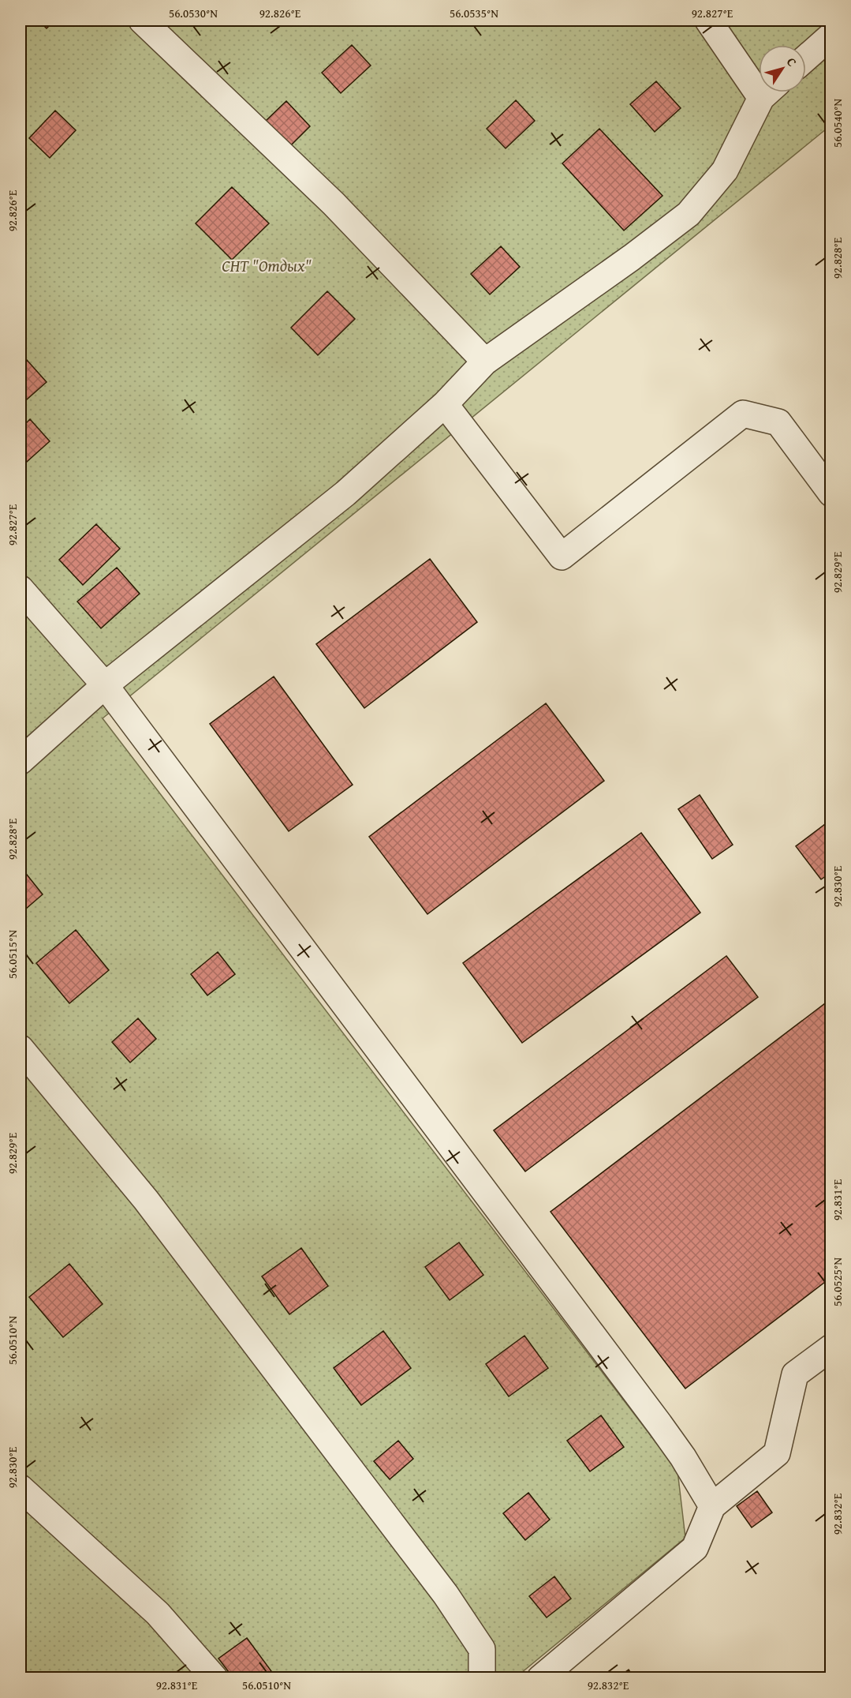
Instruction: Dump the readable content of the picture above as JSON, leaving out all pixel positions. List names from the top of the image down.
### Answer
{
  "parks": ["СНТ \"Отдых\""],
  "north": "top right",
  "coordinates": [
    "56.0530°N",
    "92.826°E",
    "56.0535°N",
    "92.827°E",
    "56.0540°N",
    "92.828°E",
    "92.829°E",
    "92.830°E",
    "56.0515°N",
    "92.831°E",
    "56.0525°N",
    "56.0510°N",
    "92.832°E"
  ]
}
